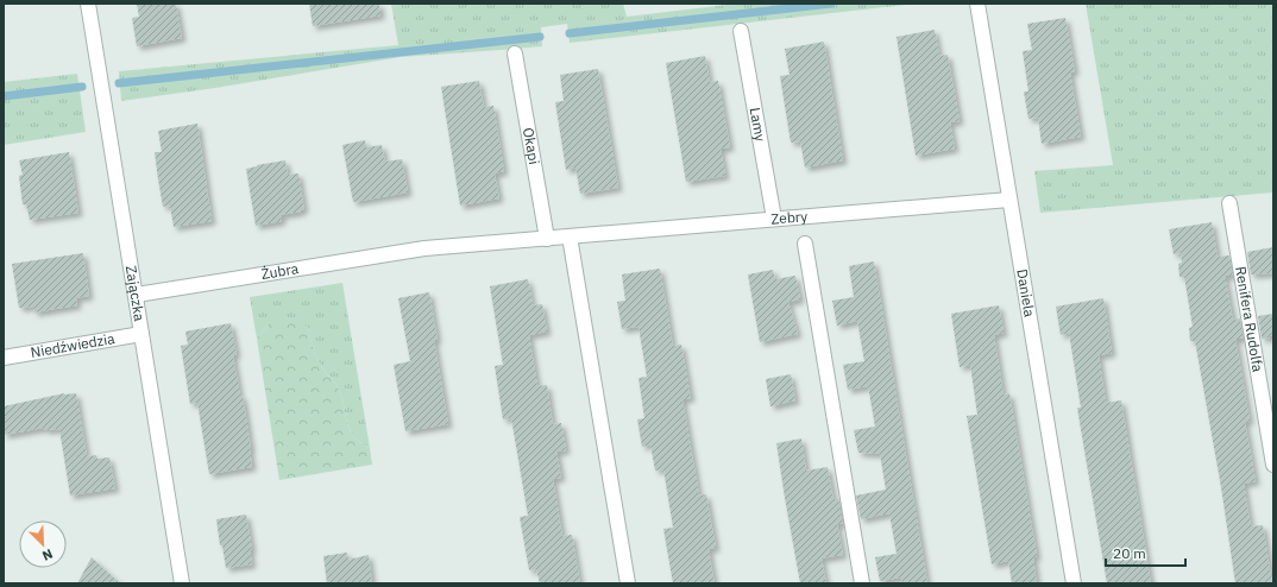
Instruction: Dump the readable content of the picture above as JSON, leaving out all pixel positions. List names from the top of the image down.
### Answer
{
  "streets": {
    "street": [
      "Lamy",
      "Okapi",
      "Zebry",
      "Żubra",
      "Zajączka",
      "Daniela",
      "Renifera Rudolfa",
      "Niedźwiedzia"
    ]
  },
  "crossings": [
    ["Lamy", "Zebry"],
    ["Okapi", "Zebry"],
    ["Zebry", "Żubra"],
    ["Zebry", "Daniela"],
    ["Żubra", "Zajączka"],
    ["Zajączka", "Niedźwiedzia"]
  ],
  "scale_bar": "20 m",
  "north": "bottom right"
}
